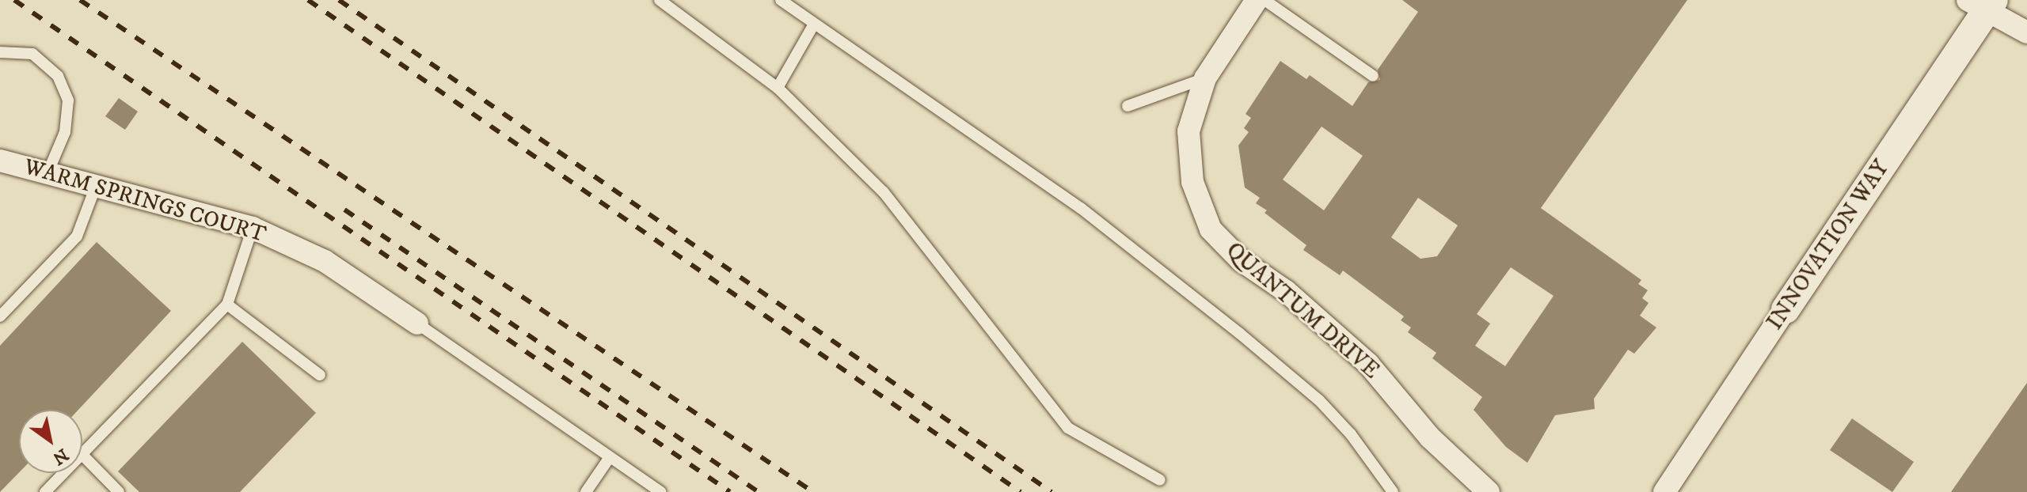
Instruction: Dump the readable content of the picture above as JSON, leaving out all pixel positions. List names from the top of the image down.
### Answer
{
  "streets": {
    "street": ["WARM SPRINGS COURT", "INNOVATION WAY", "QUANTUM DRIVE"]
  },
  "north": "bottom right"
}
